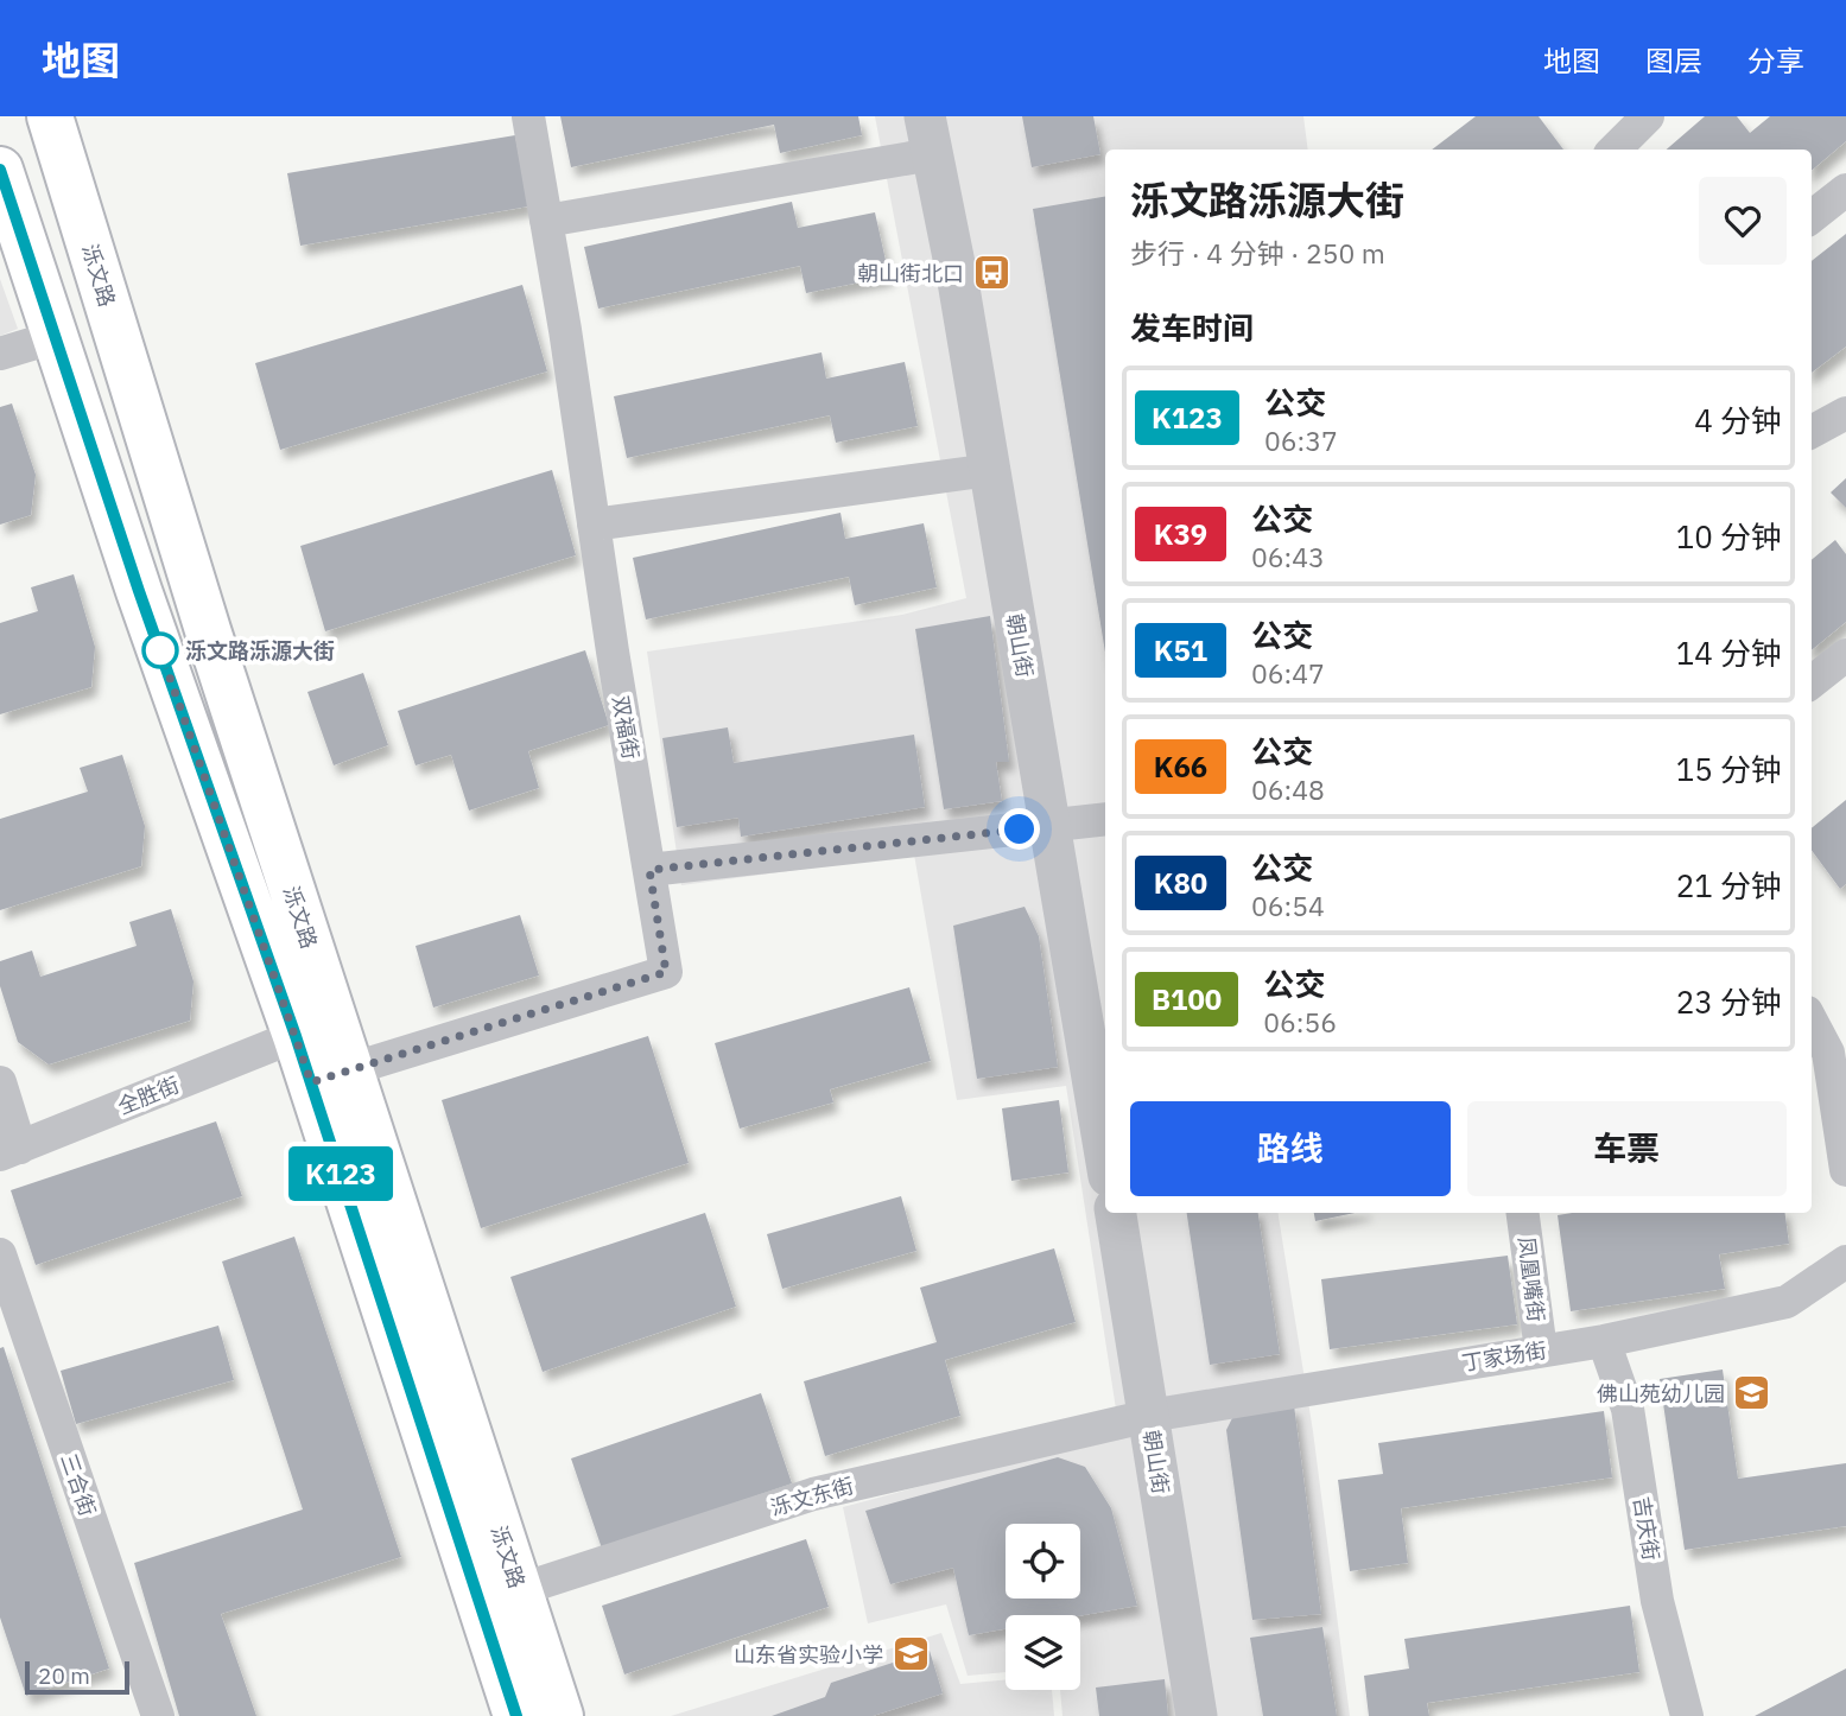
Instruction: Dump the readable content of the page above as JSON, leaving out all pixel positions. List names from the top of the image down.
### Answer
{
  "streets": {
    "main road": ["泺文路"],
    "street": [
      "朝山街",
      "双福街",
      "全胜街",
      "凤凰嘴街",
      "丁家场街",
      "三合街",
      "泺文东街",
      "吉庆街"
    ]
  },
  "crossings": [
    ["泺文路", "双福街"],
    ["泺文路", "全胜街"],
    ["泺文路", "泺文东街"],
    ["朝山街", "丁家场街"],
    ["朝山街", "泺文东街"],
    ["凤凰嘴街", "丁家场街"],
    ["丁家场街", "泺文东街"],
    ["丁家场街", "吉庆街"]
  ],
  "places": {
    "bus stop": ["朝山街北口"],
    "other": ["泺文路泺源大街"],
    "school or university": ["佛山苑幼儿园", "山东省实验小学"]
  },
  "lines": ["bus line K123"],
  "scale_bar": "20 m",
  "page": {
    "header": "地图",
    "nav": ["地图", "图层", "分享"],
    "on_map": "K123",
    "heading": [
      ["泺文路泺源大街", "步行 · 4 分钟 · 250 m"],
      "发车时间"
    ],
    "list": [
      {
        "mark": "K123",
        "name": "公交",
        "note": "06:37",
        "value": "4 分钟"
      },
      {
        "mark": "K39",
        "name": "公交",
        "note": "06:43",
        "value": "10 分钟"
      },
      {
        "mark": "K51",
        "name": "公交",
        "note": "06:47",
        "value": "14 分钟"
      },
      {
        "mark": "K66",
        "name": "公交",
        "note": "06:48",
        "value": "15 分钟"
      },
      {
        "mark": "K80",
        "name": "公交",
        "note": "06:54",
        "value": "21 分钟"
      },
      {
        "mark": "B100",
        "name": "公交",
        "note": "06:56",
        "value": "23 分钟"
      }
    ],
    "buttons": ["路线", "车票"],
    "scale": "20 m"
  }
}
